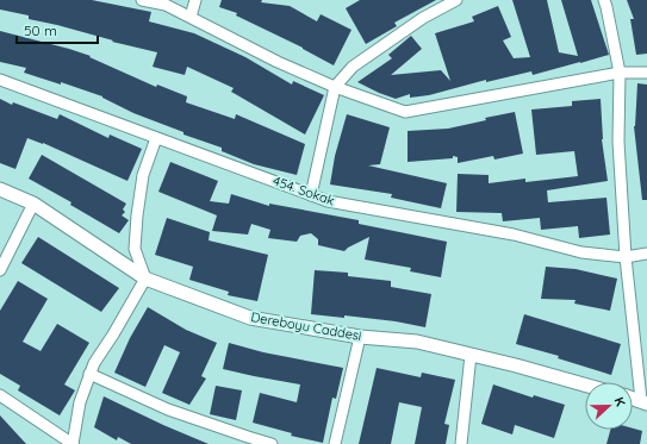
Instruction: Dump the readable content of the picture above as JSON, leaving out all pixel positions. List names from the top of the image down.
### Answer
{
  "streets": {
    "street": ["454. Sokak", "Dereboyu Caddesi"]
  },
  "scale_bar": "50 m",
  "north": "right"
}
